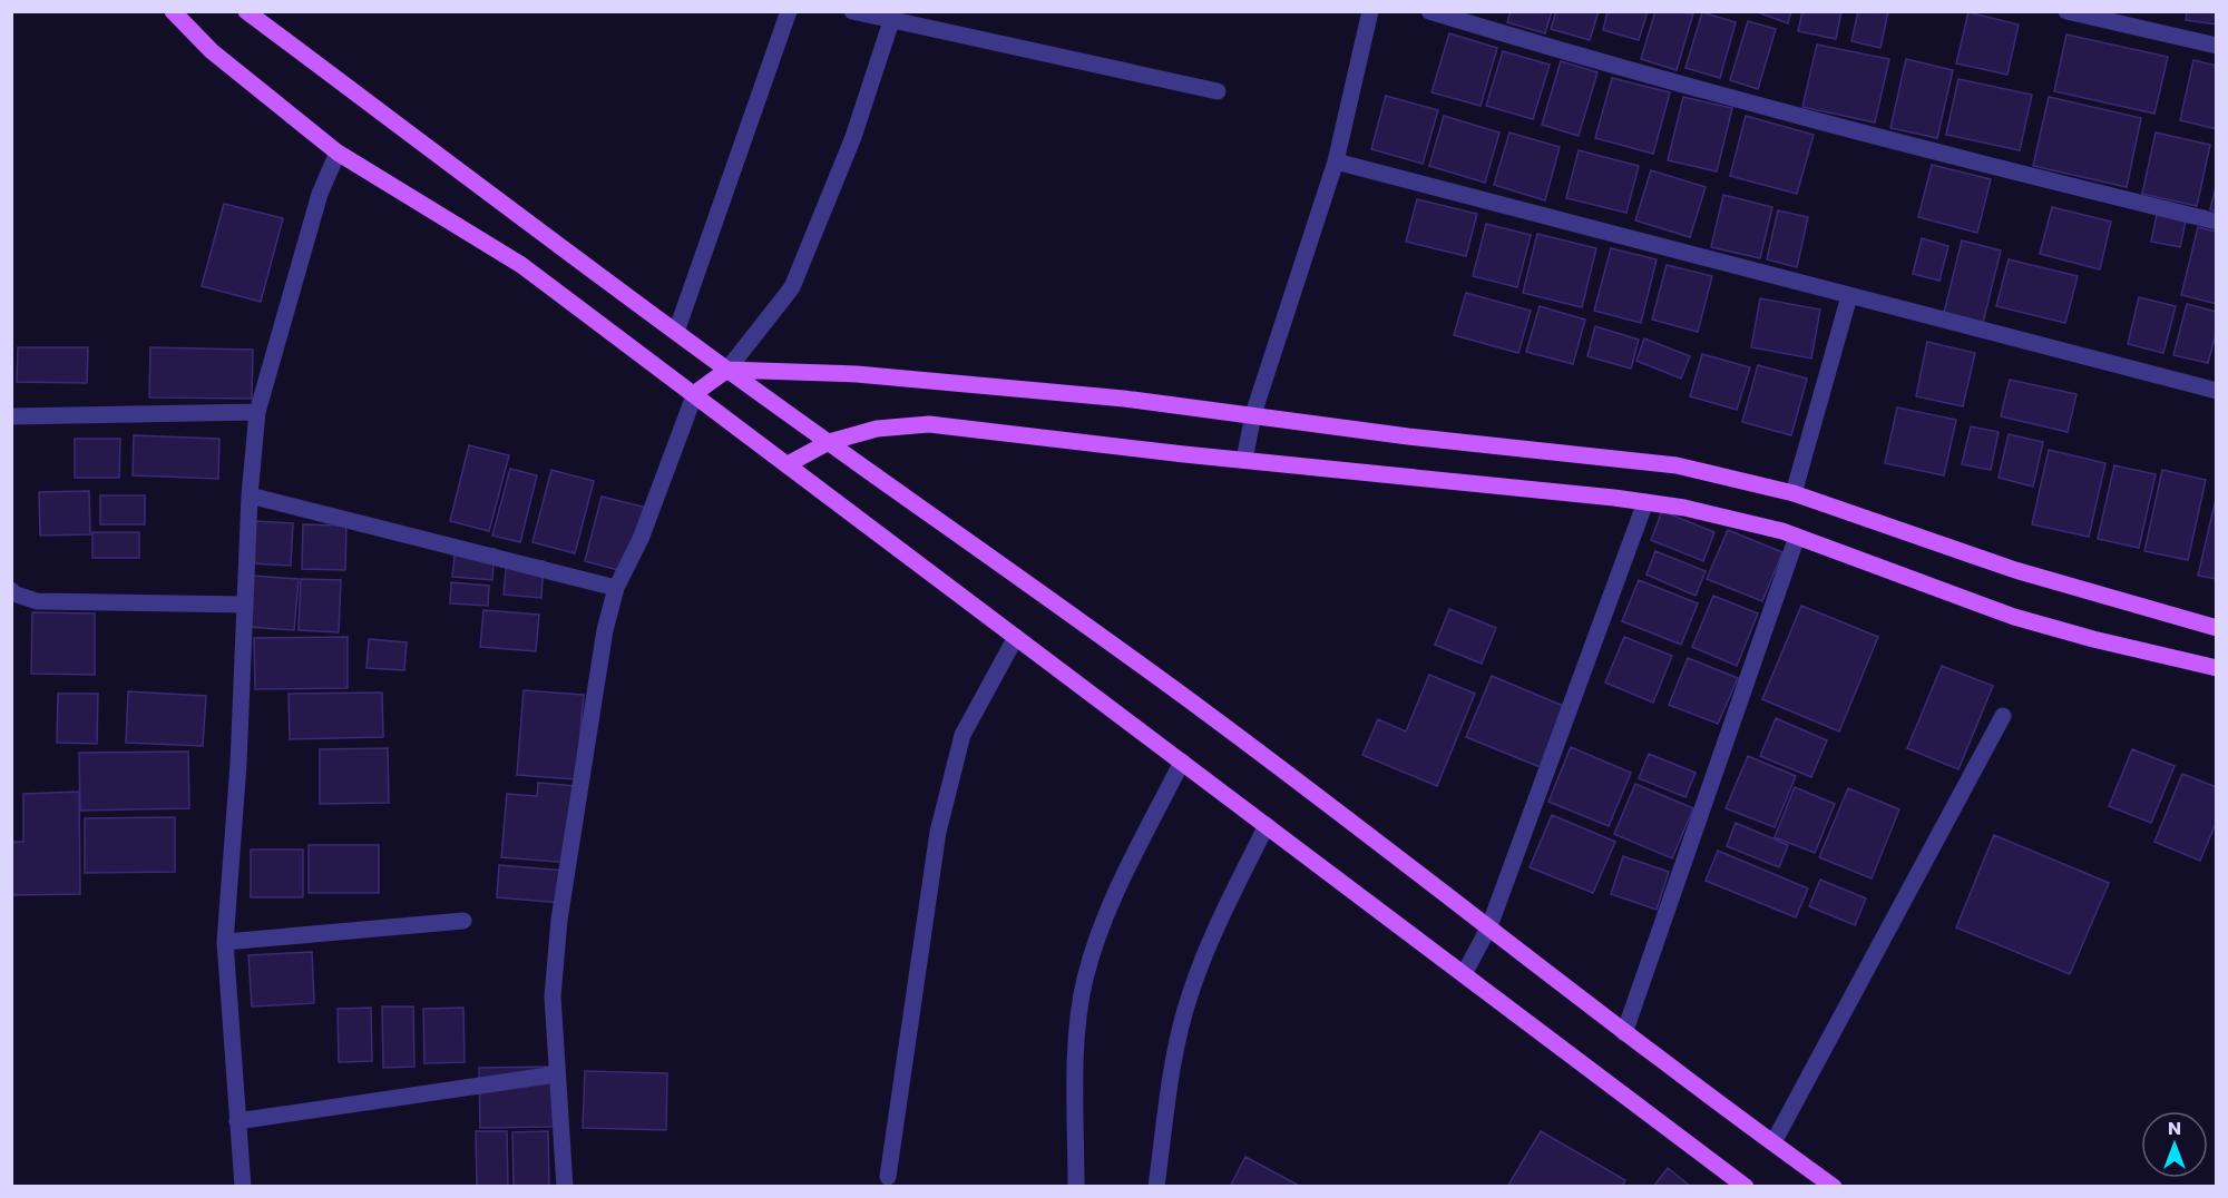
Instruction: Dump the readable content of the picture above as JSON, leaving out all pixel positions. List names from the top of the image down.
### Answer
{
  "north": "top"
}
